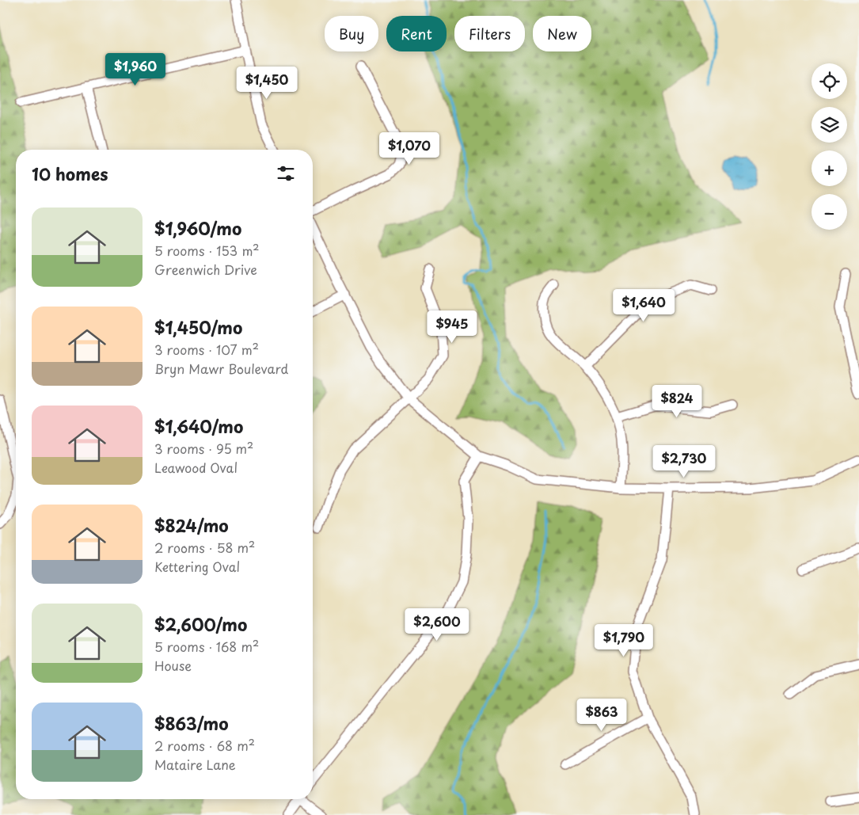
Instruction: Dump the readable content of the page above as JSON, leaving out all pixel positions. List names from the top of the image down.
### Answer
{
  "page": {
    "chip": [
      "Buy",
      "Rent",
      "Filters",
      "New"
    ],
    "price": [
      "$1,960",
      "$1,450",
      "$1,070",
      "$1,640",
      "$945",
      "$824",
      "$2,730",
      "$2,600",
      "$1,790",
      "$863"
    ],
    "map_buttons": ["+", "−"],
    "heading": "10 homes",
    "list": [
      {
        "name": "$1,960/mo",
        "note": "5 rooms · 153 m² · Greenwich Drive"
      },
      {
        "name": "$1,450/mo",
        "note": "3 rooms · 107 m² · Bryn Mawr Boulevard"
      },
      {
        "name": "$1,640/mo",
        "note": "3 rooms · 95 m² · Leawood Oval"
      },
      {
        "name": "$824/mo",
        "note": "2 rooms · 58 m² · Kettering Oval"
      },
      {
        "name": "$2,600/mo",
        "note": "5 rooms · 168 m² · House"
      },
      {
        "name": "$863/mo",
        "note": "2 rooms · 68 m² · Mataire Lane"
      }
    ]
  }
}
